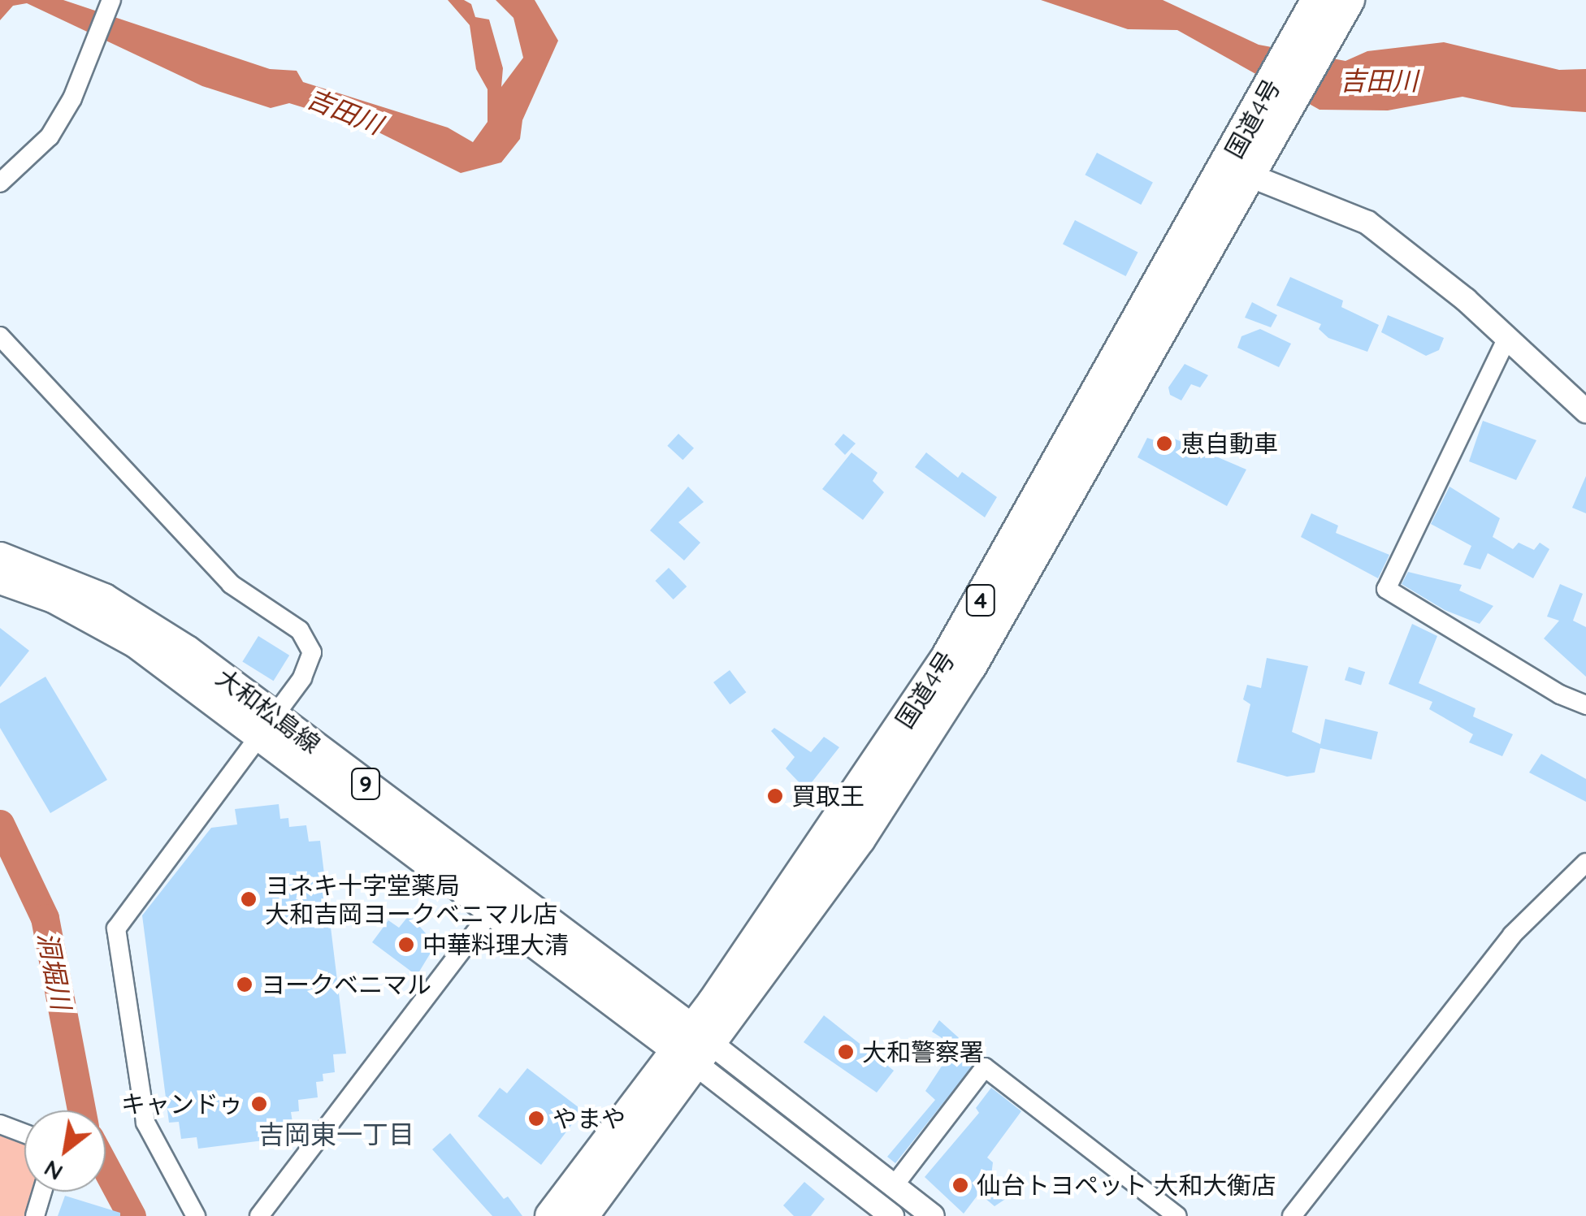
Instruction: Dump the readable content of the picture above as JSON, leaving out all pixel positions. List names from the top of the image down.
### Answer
{
  "streets": {
    "highway": ["国道4号", "4"],
    "main road": ["大和松島線", "9"]
  },
  "crossings": [
    ["国道4号", "大和松島線"]
  ],
  "districts": ["吉岡東一丁目"],
  "water": ["吉田川", "洞堀川"],
  "places": [
    "恵自動車",
    "買取王",
    "ヨネキ十字堂薬局 大和吉岡ヨークベニマル店",
    "中華料理大清",
    "ヨークベニマル",
    "大和警察署",
    "キャンドゥ",
    "やまや",
    "仙台トヨペット 大和大衡店"
  ],
  "north": "bottom left"
}
